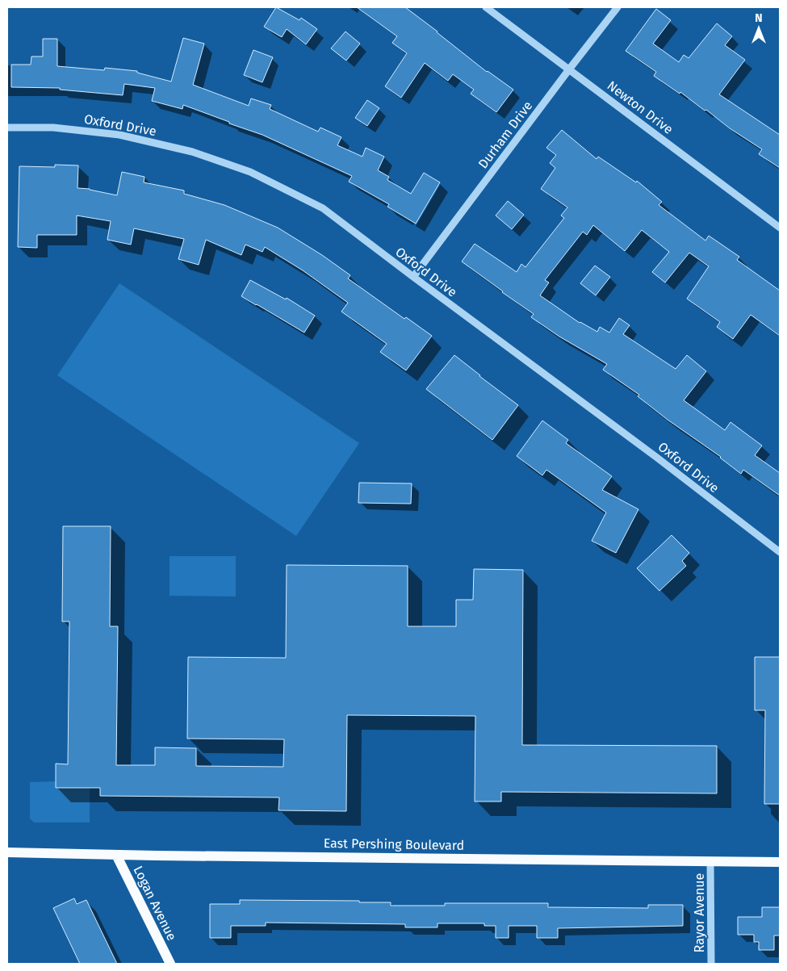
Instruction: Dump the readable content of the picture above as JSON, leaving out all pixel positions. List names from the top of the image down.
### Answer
{
  "streets": {
    "main road": ["East Pershing Boulevard", "Logan Avenue"],
    "street": [
      "Newton Drive",
      "Oxford Drive",
      "Durham Drive",
      "Rayor Avenue"
    ]
  },
  "crossings": [
    ["Newton Drive", "Durham Drive"],
    ["Oxford Drive", "Durham Drive"],
    ["East Pershing Boulevard", "Logan Avenue"],
    ["East Pershing Boulevard", "Rayor Avenue"]
  ],
  "north": "top"
}
